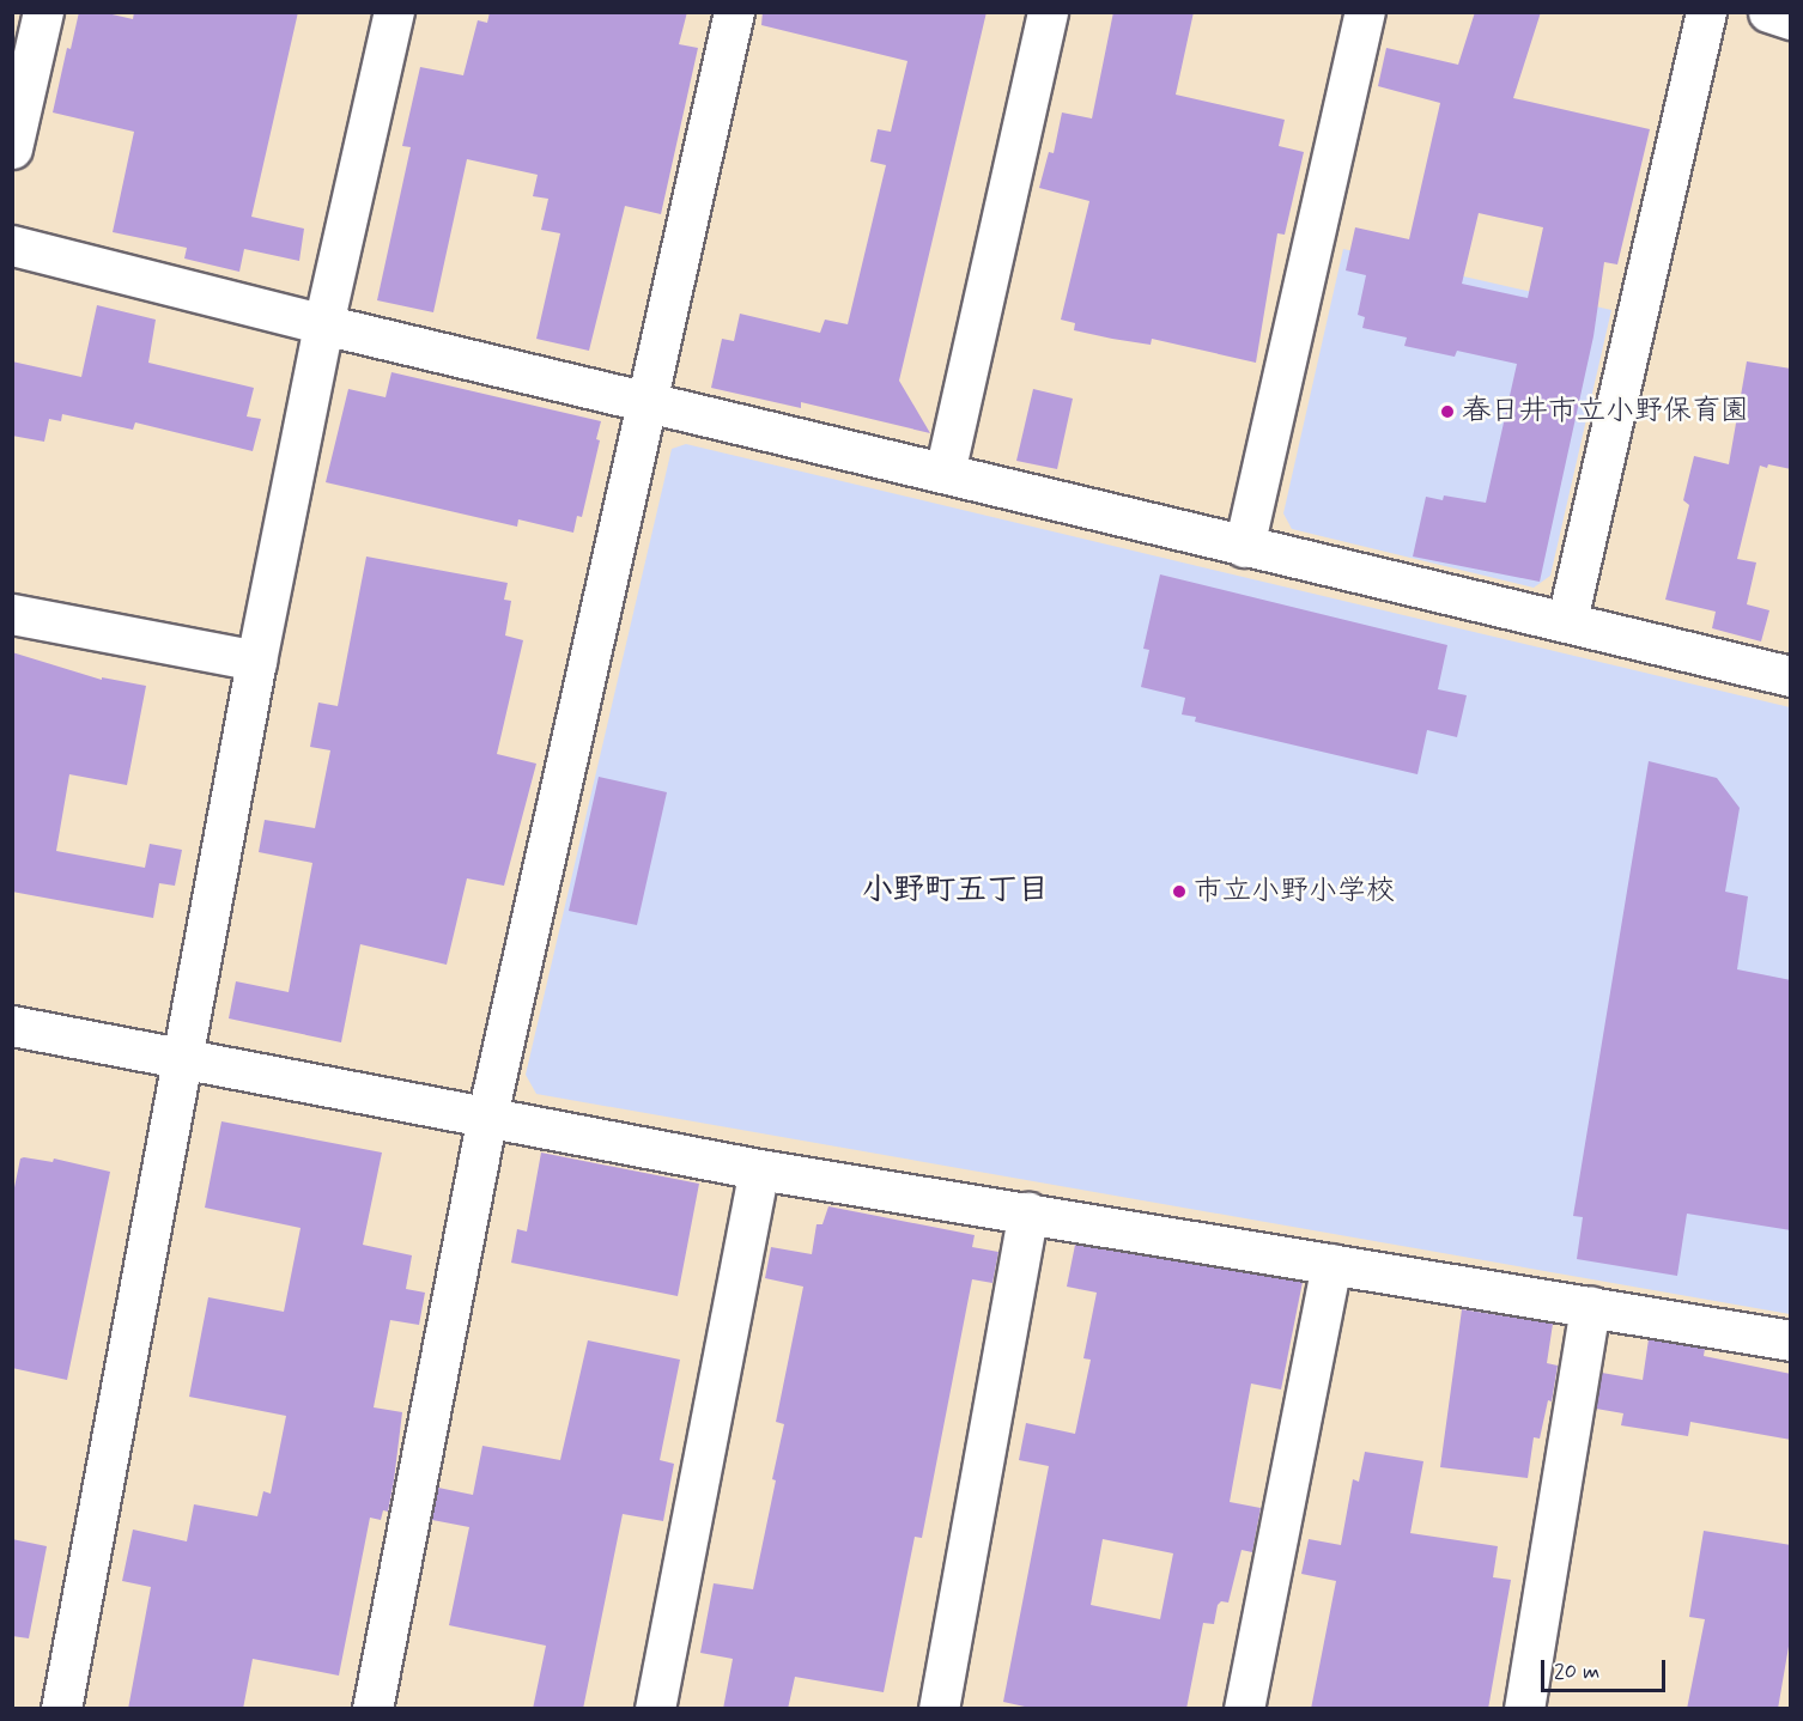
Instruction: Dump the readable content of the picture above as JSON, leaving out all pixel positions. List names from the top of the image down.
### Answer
{
  "districts": ["小野町五丁目"],
  "places": ["春日井市立小野保育園", "市立小野小学校"],
  "scale_bar": "20 m"
}
